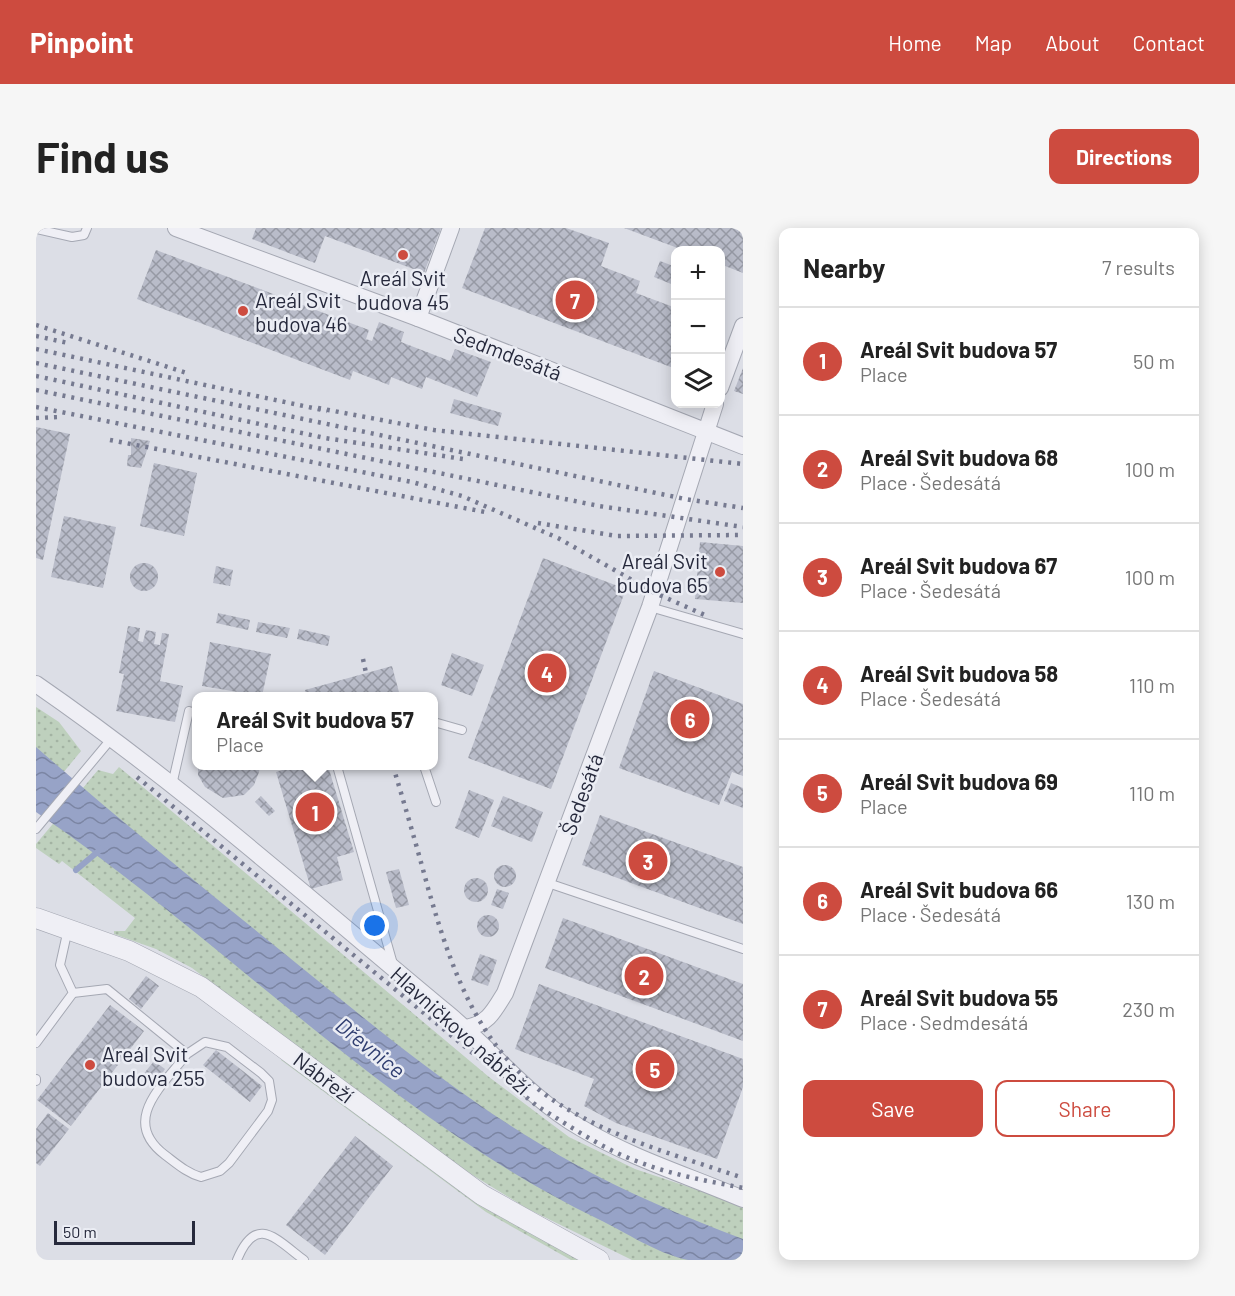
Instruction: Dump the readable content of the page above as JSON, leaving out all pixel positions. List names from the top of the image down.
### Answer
{
  "streets": {
    "street": [
      "Sedmdesátá",
      "Šedesátá",
      "Hlavničkovo nábřeží",
      "Nábřeží"
    ]
  },
  "crossings": [
    ["Sedmdesátá", "Šedesátá"],
    ["Šedesátá", "Hlavničkovo nábřeží"]
  ],
  "water": ["Dřevnice"],
  "places": [
    "Areál Svit budova 45",
    "Areál Svit budova 46",
    "Areál Svit budova 65",
    "Areál Svit budova 255"
  ],
  "scale_bar": "50 m",
  "page": {
    "header": "Pinpoint",
    "nav": [
      "Home",
      "Map",
      "About",
      "Contact"
    ],
    "buttons": [
      "Directions",
      ["Save", "Share"]
    ],
    "title": "Find us",
    "heading": ["Nearby", "7 results"],
    "map_buttons": ["+", "−"],
    "pins": [
      "7",
      "4",
      "6",
      "1",
      "3",
      "2",
      "5"
    ],
    "list": [
      {
        "mark": "1",
        "name": "Areál Svit budova 57",
        "note": "Place",
        "value": "50 m"
      },
      {
        "mark": "2",
        "name": "Areál Svit budova 68",
        "note": "Place · Šedesátá",
        "value": "100 m"
      },
      {
        "mark": "3",
        "name": "Areál Svit budova 67",
        "note": "Place · Šedesátá",
        "value": "100 m"
      },
      {
        "mark": "4",
        "name": "Areál Svit budova 58",
        "note": "Place · Šedesátá",
        "value": "110 m"
      },
      {
        "mark": "5",
        "name": "Areál Svit budova 69",
        "note": "Place",
        "value": "110 m"
      },
      {
        "mark": "6",
        "name": "Areál Svit budova 66",
        "note": "Place · Šedesátá",
        "value": "130 m"
      },
      {
        "mark": "7",
        "name": "Areál Svit budova 55",
        "note": "Place · Sedmdesátá",
        "value": "230 m"
      }
    ],
    "popup": ["Areál Svit budova 57", "Place"],
    "scale": "50 m"
  }
}
